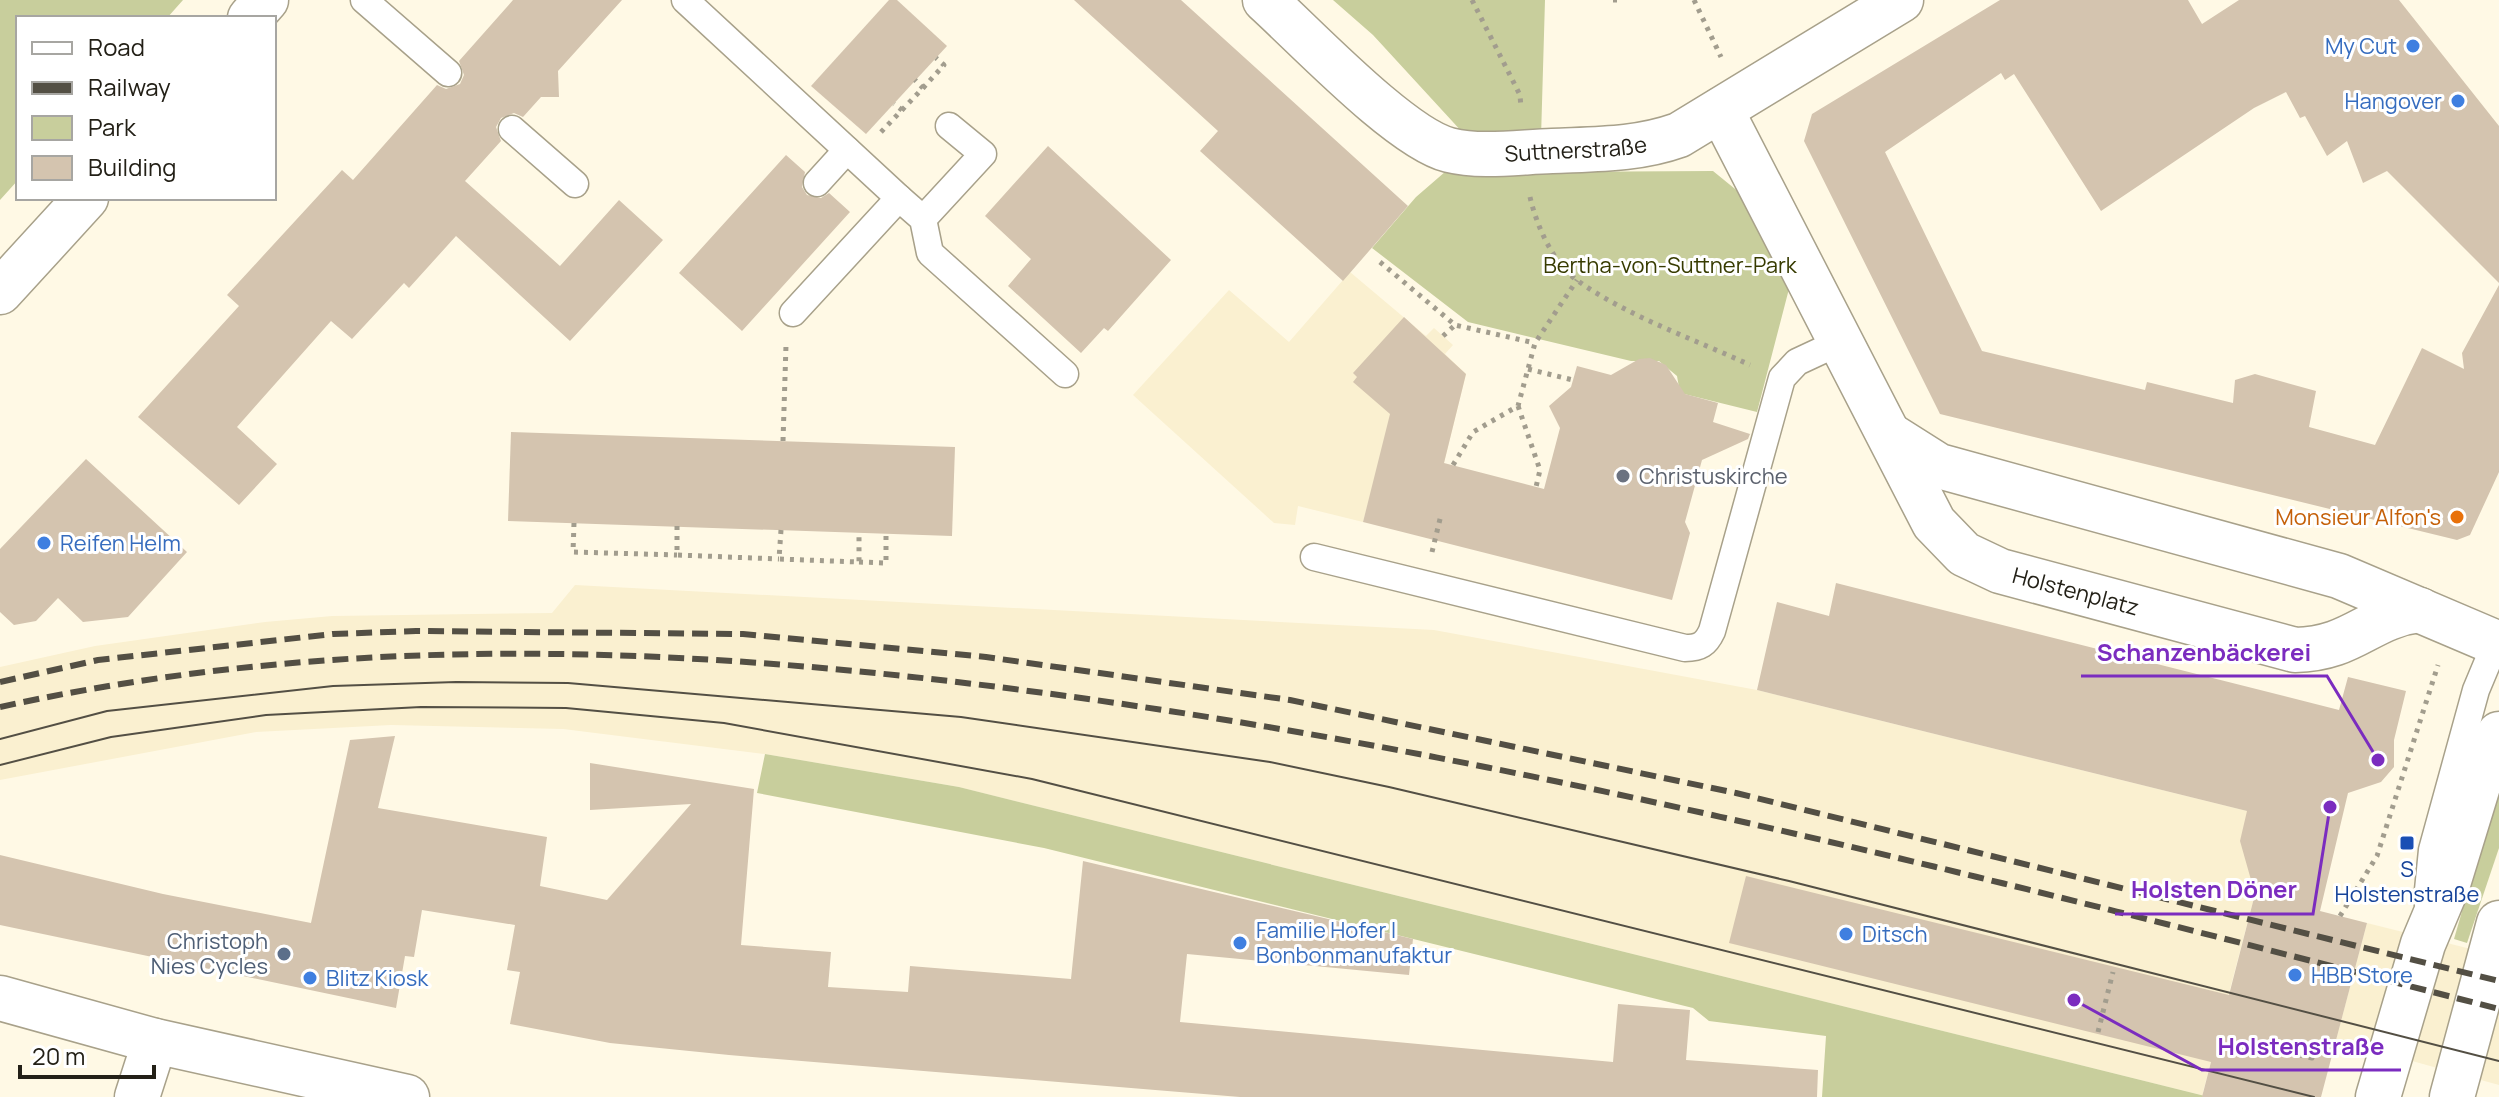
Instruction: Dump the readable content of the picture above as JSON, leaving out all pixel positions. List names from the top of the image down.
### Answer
{
  "streets": {
    "street": ["Suttnerstraße", "Holstenplatz"]
  },
  "crossings": [
    ["Suttnerstraße", "Holstenplatz"]
  ],
  "parks": ["Bertha-von-Suttner-Park"],
  "places": {
    "other": [
      "My Cut",
      "Hangover",
      "Christuskirche",
      "Monsieur Alfon's",
      "Reifen Helm",
      "Schanzenbäckerei",
      "Holsten Döner",
      "Ditsch",
      "Familie Hofer | Bonbonmanufaktur",
      "Christoph Nies Cycles",
      "HBB Store",
      "Blitz Kiosk",
      "Holstenstraße"
    ],
    "transit": ["S Holstenstraße"]
  },
  "legend": [
    "Road",
    "Railway",
    "Park",
    "Building"
  ],
  "scale_bar": "20 m"
}
